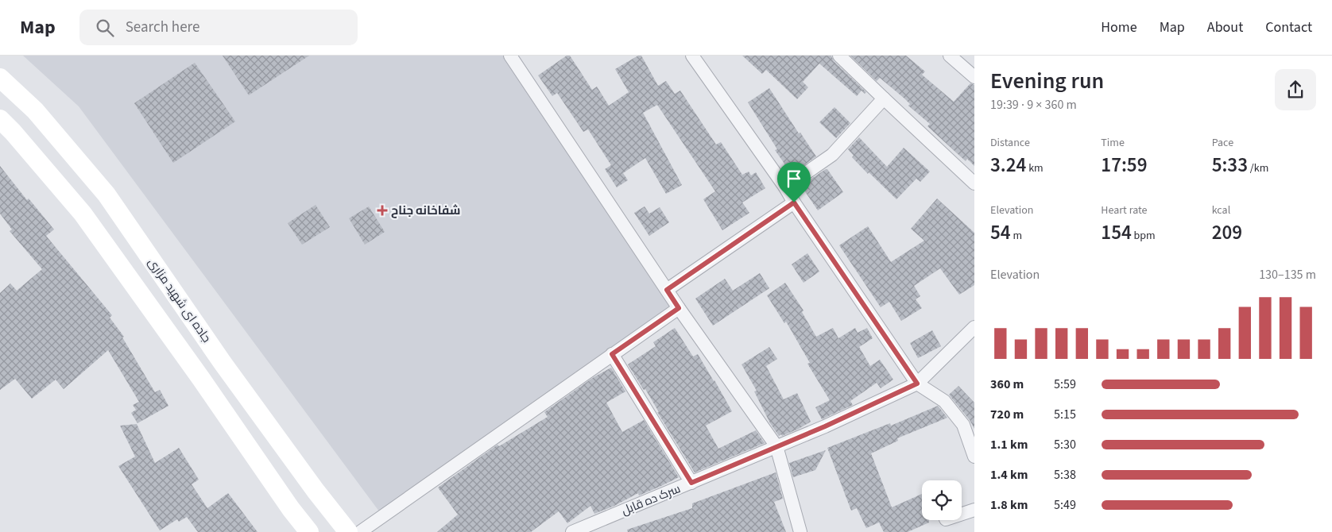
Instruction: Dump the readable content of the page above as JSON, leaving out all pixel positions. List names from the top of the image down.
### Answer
{
  "streets": {
    "main road": ["جاده ای شهید مزاری"],
    "street": ["سرک ده قابل"]
  },
  "places": {
    "health": ["شفاخانه جناح"]
  },
  "page": {
    "header": "Map",
    "search": "Search here",
    "nav": [
      "Home",
      "Map",
      "About",
      "Contact"
    ],
    "heading": ["Evening run", "19:39 · 9 × 360 m"],
    "stats": [
      ["Distance", "3.24 km"],
      ["Time", "17:59"],
      ["Pace", "5:33 /km"],
      ["Elevation", "54 m"],
      ["Heart rate", "154 bpm"],
      ["kcal", "209"]
    ],
    "chart": ["Elevation", "130–135 m"],
    "list": [
      {
        "name": "360 m",
        "note": "5:59"
      },
      {
        "name": "720 m",
        "note": "5:15"
      },
      {
        "name": "1.1 km",
        "note": "5:30"
      },
      {
        "name": "1.4 km",
        "note": "5:38"
      },
      {
        "name": "1.8 km",
        "note": "5:49"
      }
    ]
  }
}
